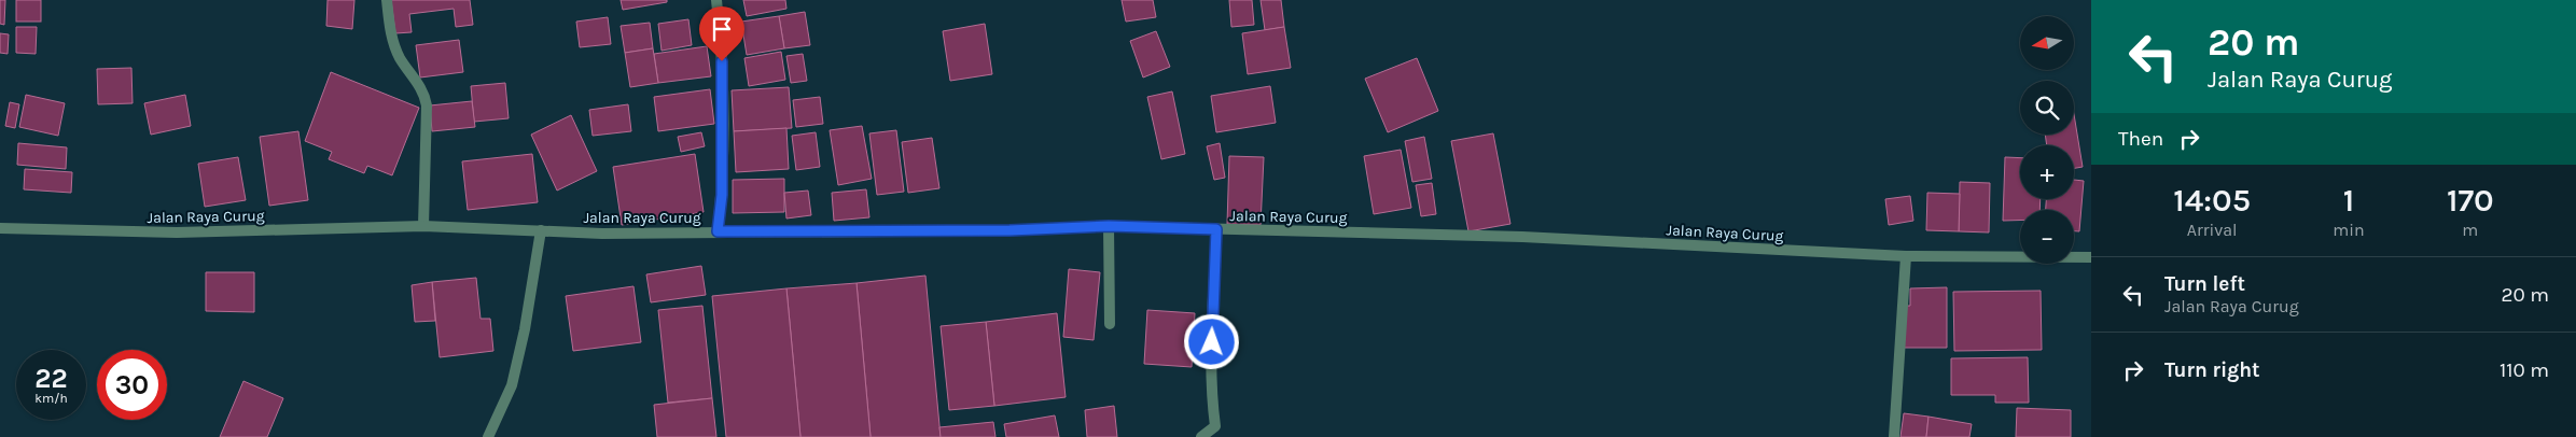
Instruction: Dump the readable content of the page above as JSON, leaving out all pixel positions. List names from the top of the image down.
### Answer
{
  "streets": {
    "street": ["Jalan Raya Curug"]
  },
  "north": "left",
  "page": {
    "turn": ["20 m", "Jalan Raya Curug"],
    "map_buttons": ["+", "−"],
    "then": "Then",
    "eta": [
      "14:05",
      "Arrival",
      "1",
      "min",
      "170",
      "m"
    ],
    "list": [
      {
        "name": "Turn left",
        "note": "Jalan Raya Curug",
        "value": "20 m"
      },
      {
        "name": "Turn right",
        "value": "110 m"
      }
    ],
    "speed": "22 km/h",
    "limit": "30"
  }
}
